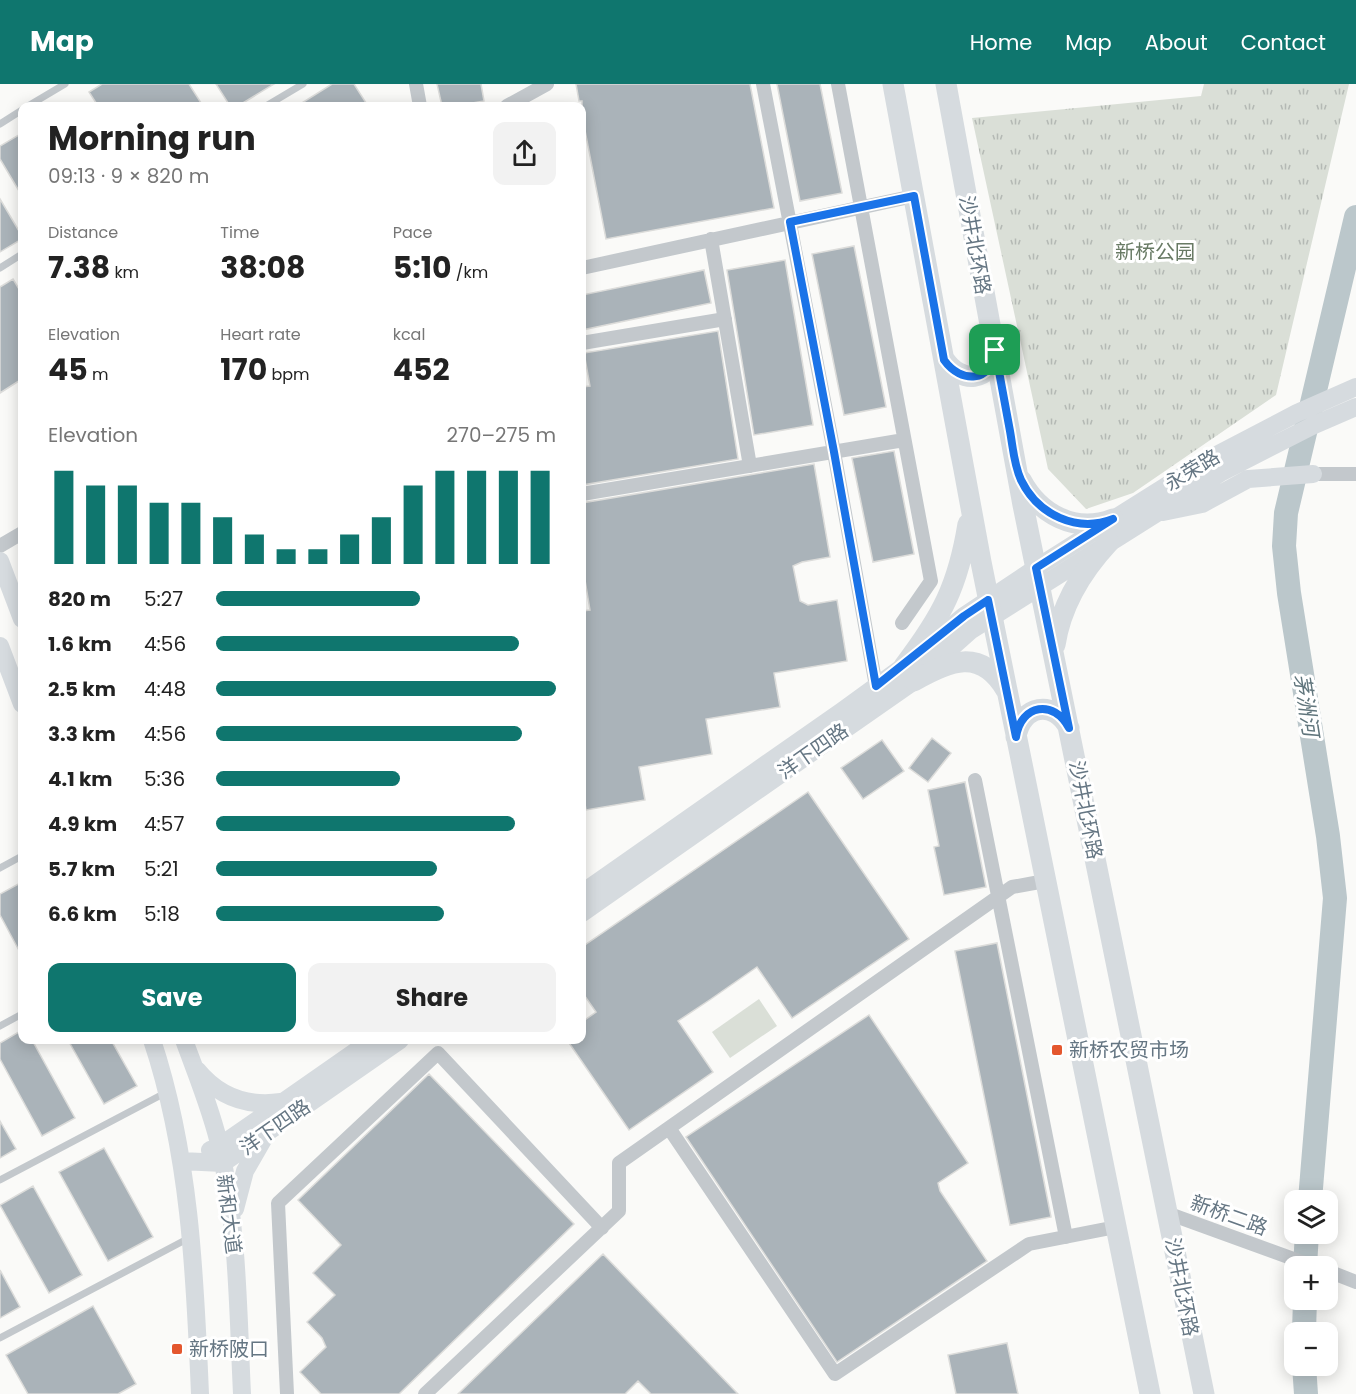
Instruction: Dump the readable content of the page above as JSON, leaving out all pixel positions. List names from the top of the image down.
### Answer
{
  "streets": {
    "main road": ["沙井北环路"],
    "street": [
      "永荣路",
      "洋下四路",
      "新和大道",
      "新桥二路"
    ]
  },
  "crossings": [
    ["沙井北环路", "永荣路"],
    ["沙井北环路", "洋下四路"],
    ["沙井北环路", "新桥二路"],
    ["永荣路", "洋下四路"],
    ["洋下四路", "新和大道"]
  ],
  "water": ["茅洲河"],
  "parks": ["新桥公园"],
  "places": {
    "transit": ["新桥农贸市场", "新桥陂口"]
  },
  "page": {
    "header": "Map",
    "nav": [
      "Home",
      "Map",
      "About",
      "Contact"
    ],
    "heading": ["Morning run", "09:13 · 9 × 820 m"],
    "stats": [
      ["Distance", "7.38 km"],
      ["Time", "38:08"],
      ["Pace", "5:10 /km"],
      ["Elevation", "45 m"],
      ["Heart rate", "170 bpm"],
      ["kcal", "452"]
    ],
    "chart": ["Elevation", "270–275 m"],
    "list": [
      {
        "name": "820 m",
        "note": "5:27"
      },
      {
        "name": "1.6 km",
        "note": "4:56"
      },
      {
        "name": "2.5 km",
        "note": "4:48"
      },
      {
        "name": "3.3 km",
        "note": "4:56"
      },
      {
        "name": "4.1 km",
        "note": "5:36"
      },
      {
        "name": "4.9 km",
        "note": "4:57"
      },
      {
        "name": "5.7 km",
        "note": "5:21"
      },
      {
        "name": "6.6 km",
        "note": "5:18"
      }
    ],
    "buttons": ["Save", "Share"],
    "map_buttons": ["+", "−"]
  }
}
